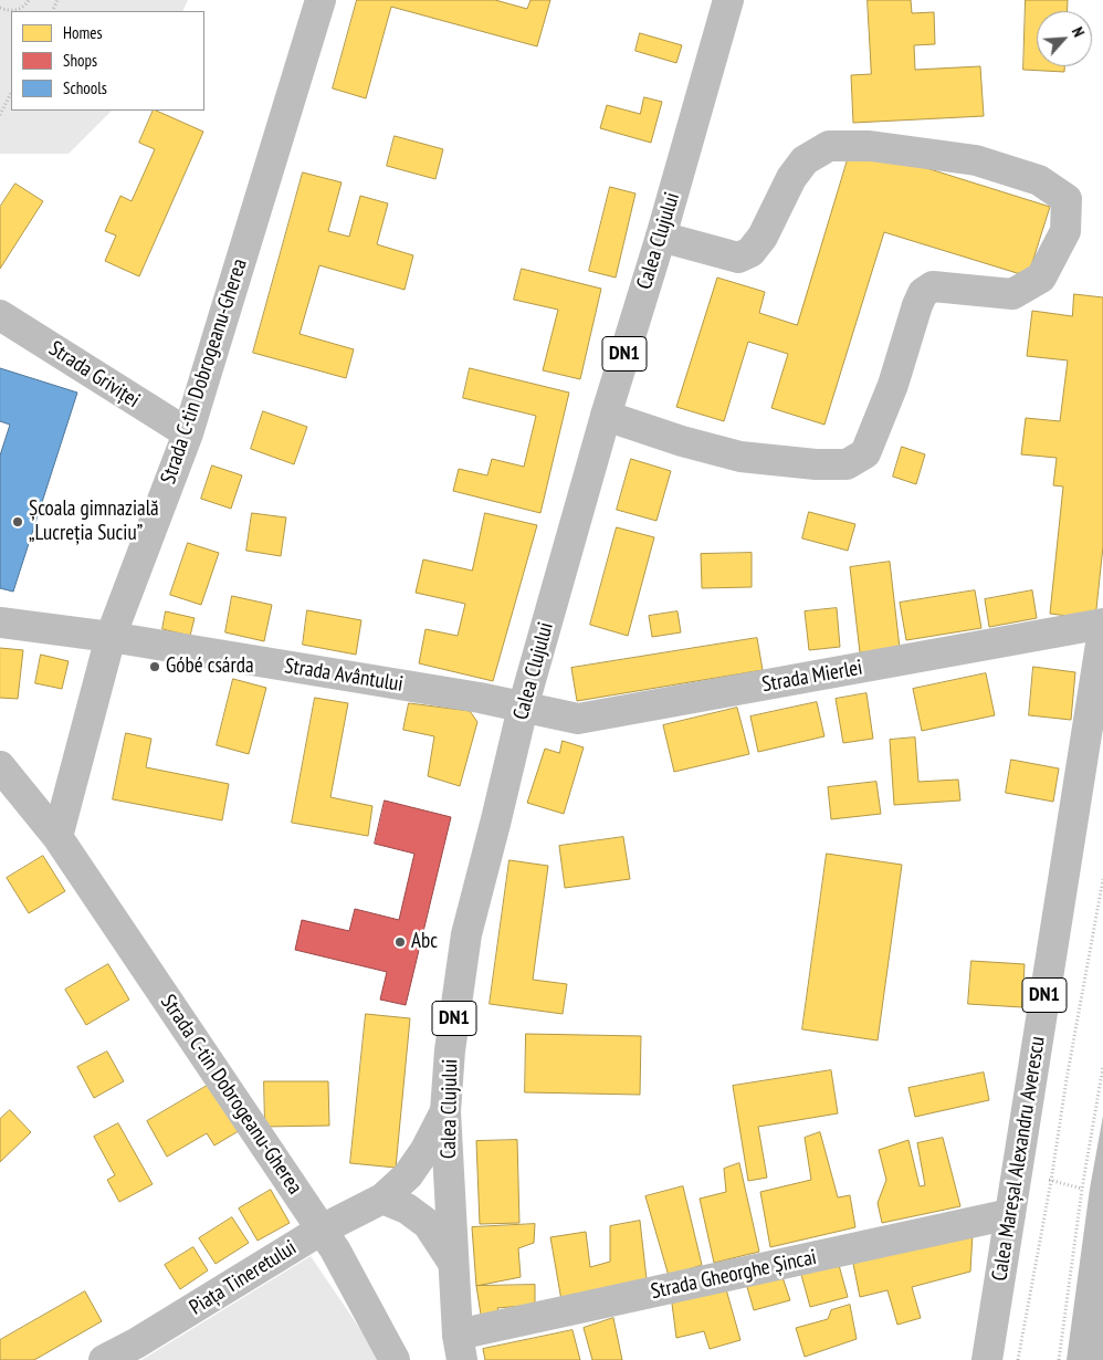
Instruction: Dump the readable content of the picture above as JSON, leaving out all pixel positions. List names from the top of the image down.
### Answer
{
  "streets": {
    "street": [
      "Calea Clujului",
      "DN1",
      "Strada C-tin Dobrogeanu-Gherea",
      "Strada Griviței",
      "Strada Avântului",
      "Strada Mierlei",
      "Calea Mareșal Alexandru Averescu",
      "Strada Gheorghe Șincai",
      "Piața Tineretului"
    ]
  },
  "crossings": [
    ["Calea Clujului", "Strada Avântului"],
    ["Calea Clujului", "Strada Mierlei"],
    ["Calea Clujului", "Strada Gheorghe Șincai"],
    ["Calea Clujului", "Piața Tineretului"],
    ["Strada C-tin Dobrogeanu-Gherea", "Strada Griviței"],
    ["Strada C-tin Dobrogeanu-Gherea", "Strada Avântului"],
    ["Strada C-tin Dobrogeanu-Gherea", "Piața Tineretului"],
    ["Strada Avântului", "Strada Mierlei"],
    ["Calea Mareșal Alexandru Averescu", "Strada Gheorghe Șincai"]
  ],
  "places": ["Școala gimnazială „Lucreția Suciu”", "Góbé csárda", "Abc"],
  "legend": ["Homes", "Shops", "Schools"],
  "north": "top right"
}
